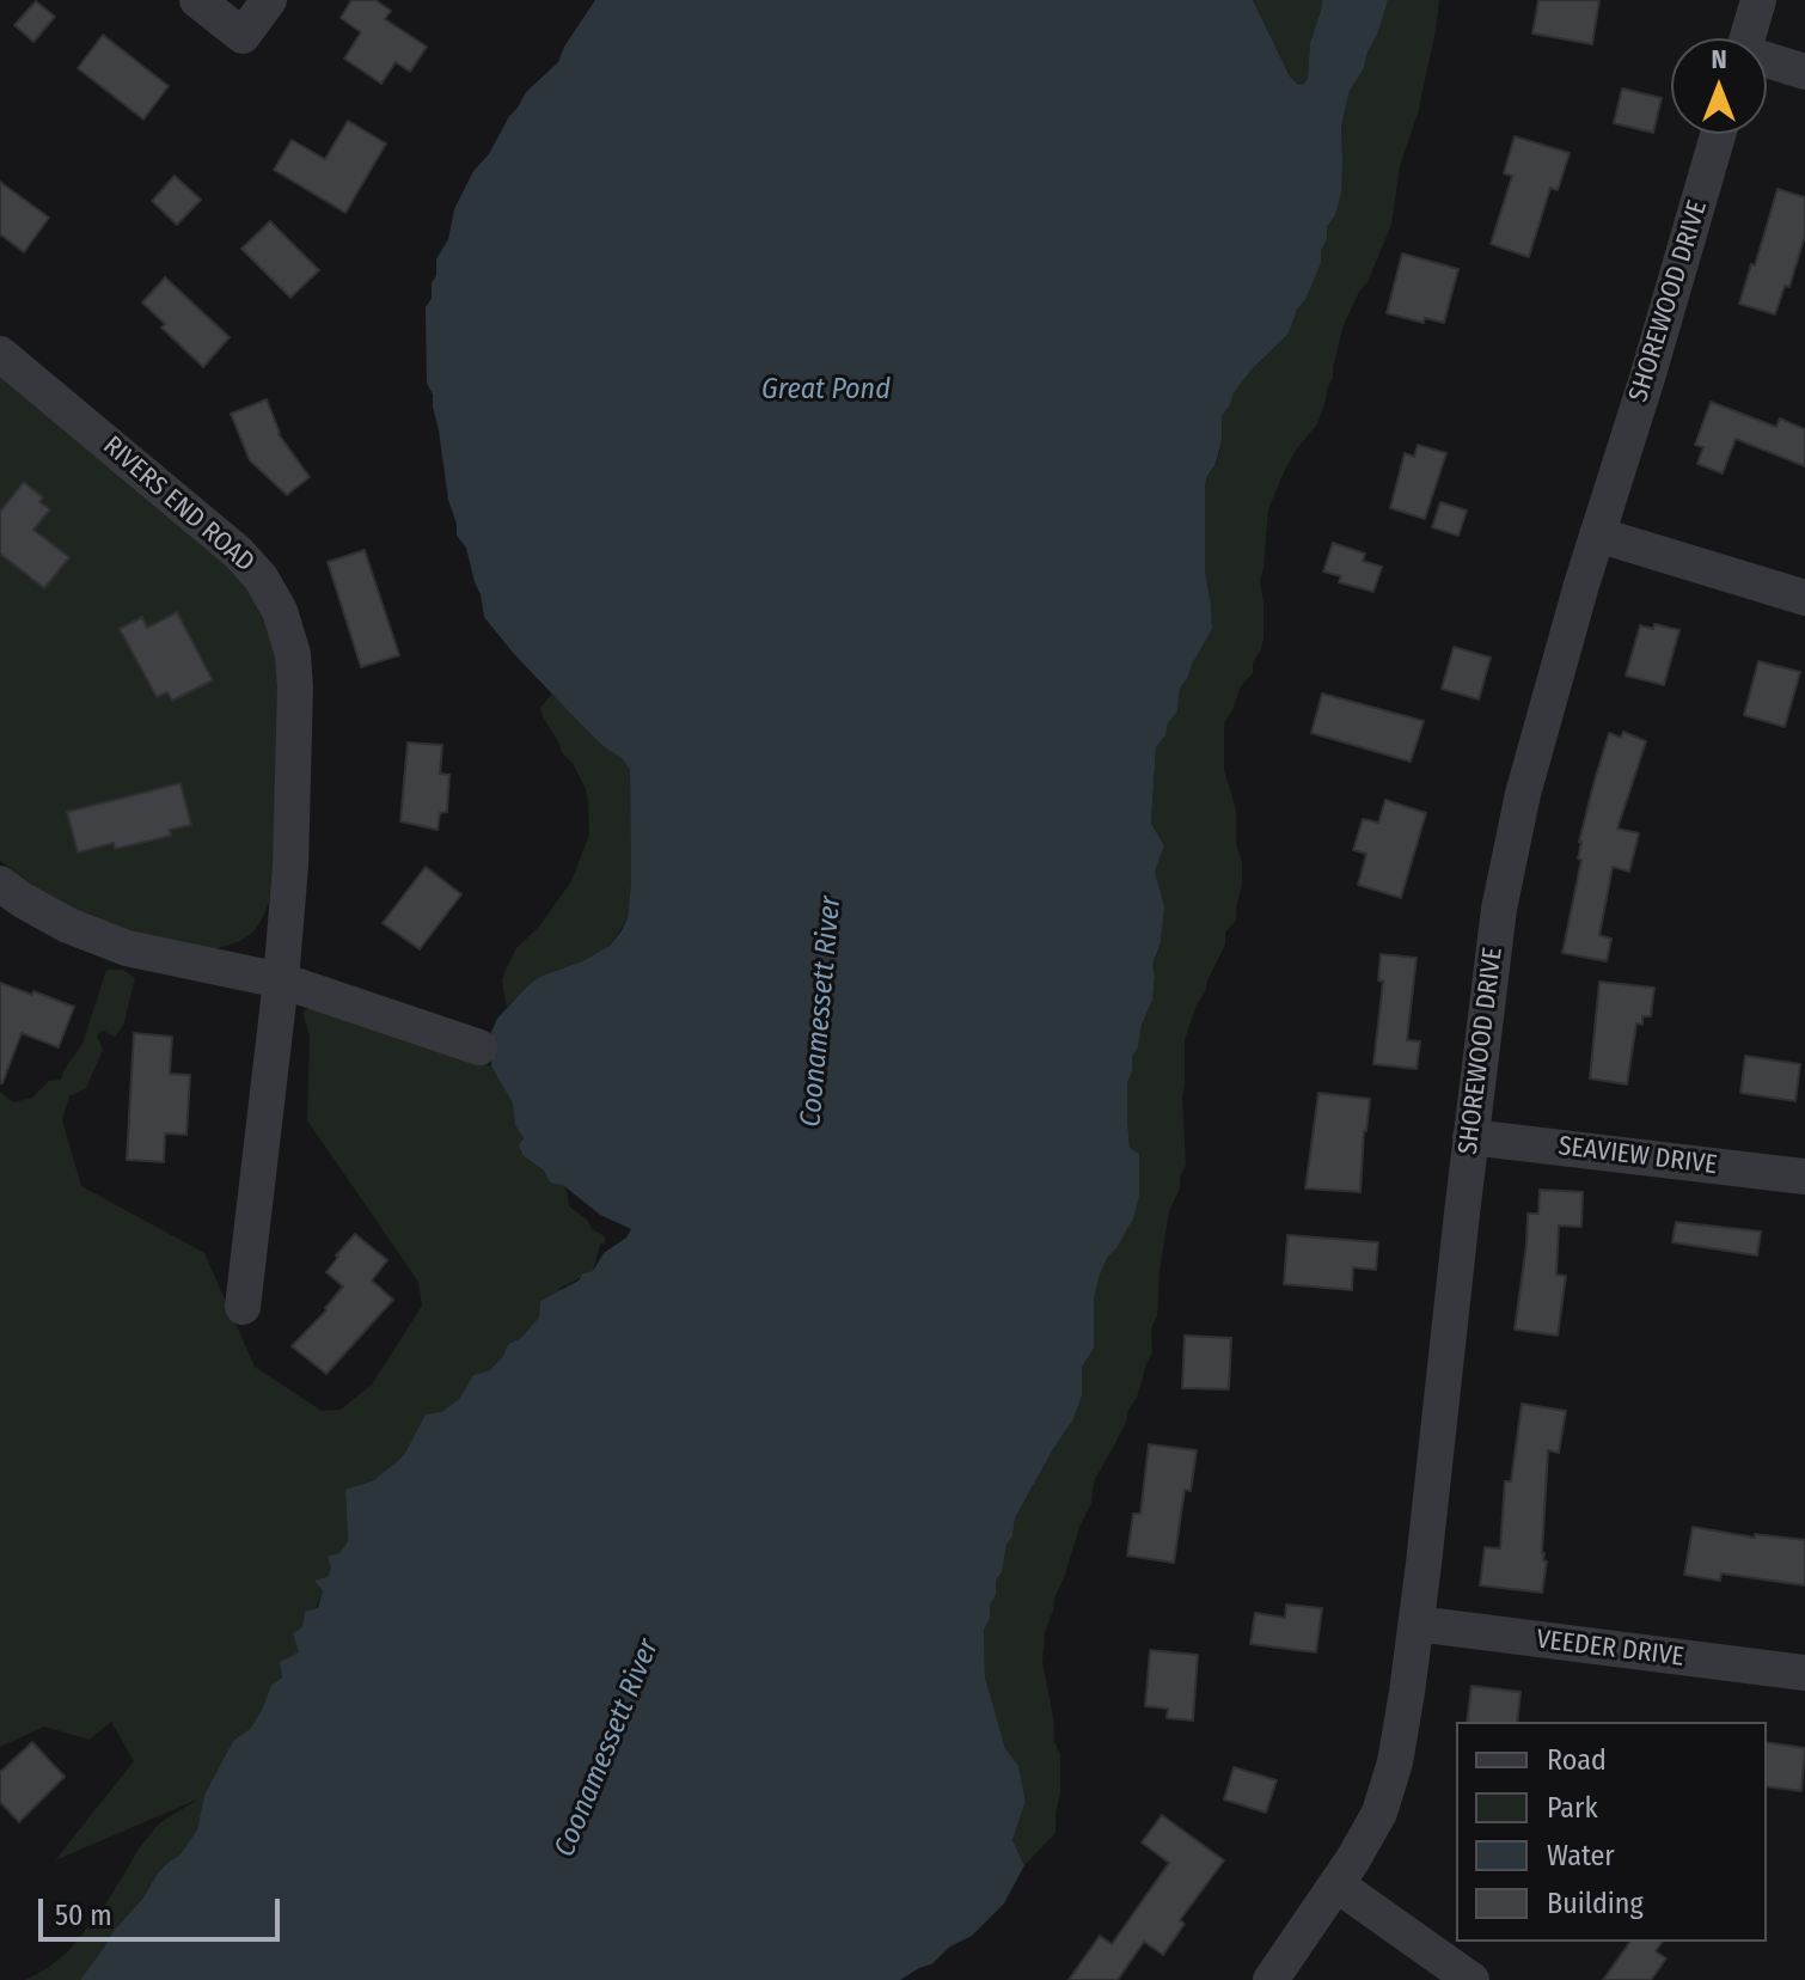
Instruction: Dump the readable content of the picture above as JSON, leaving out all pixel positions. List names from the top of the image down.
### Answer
{
  "streets": {
    "street": [
      "SHOREWOOD DRIVE",
      "RIVERS END ROAD",
      "SEAVIEW DRIVE",
      "VEEDER DRIVE"
    ]
  },
  "crossings": [
    ["SHOREWOOD DRIVE", "SEAVIEW DRIVE"],
    ["SHOREWOOD DRIVE", "VEEDER DRIVE"]
  ],
  "water": ["Great Pond", "Coonamessett River"],
  "legend": [
    "Road",
    "Park",
    "Water",
    "Building"
  ],
  "scale_bar": "50 m",
  "north": "top"
}
